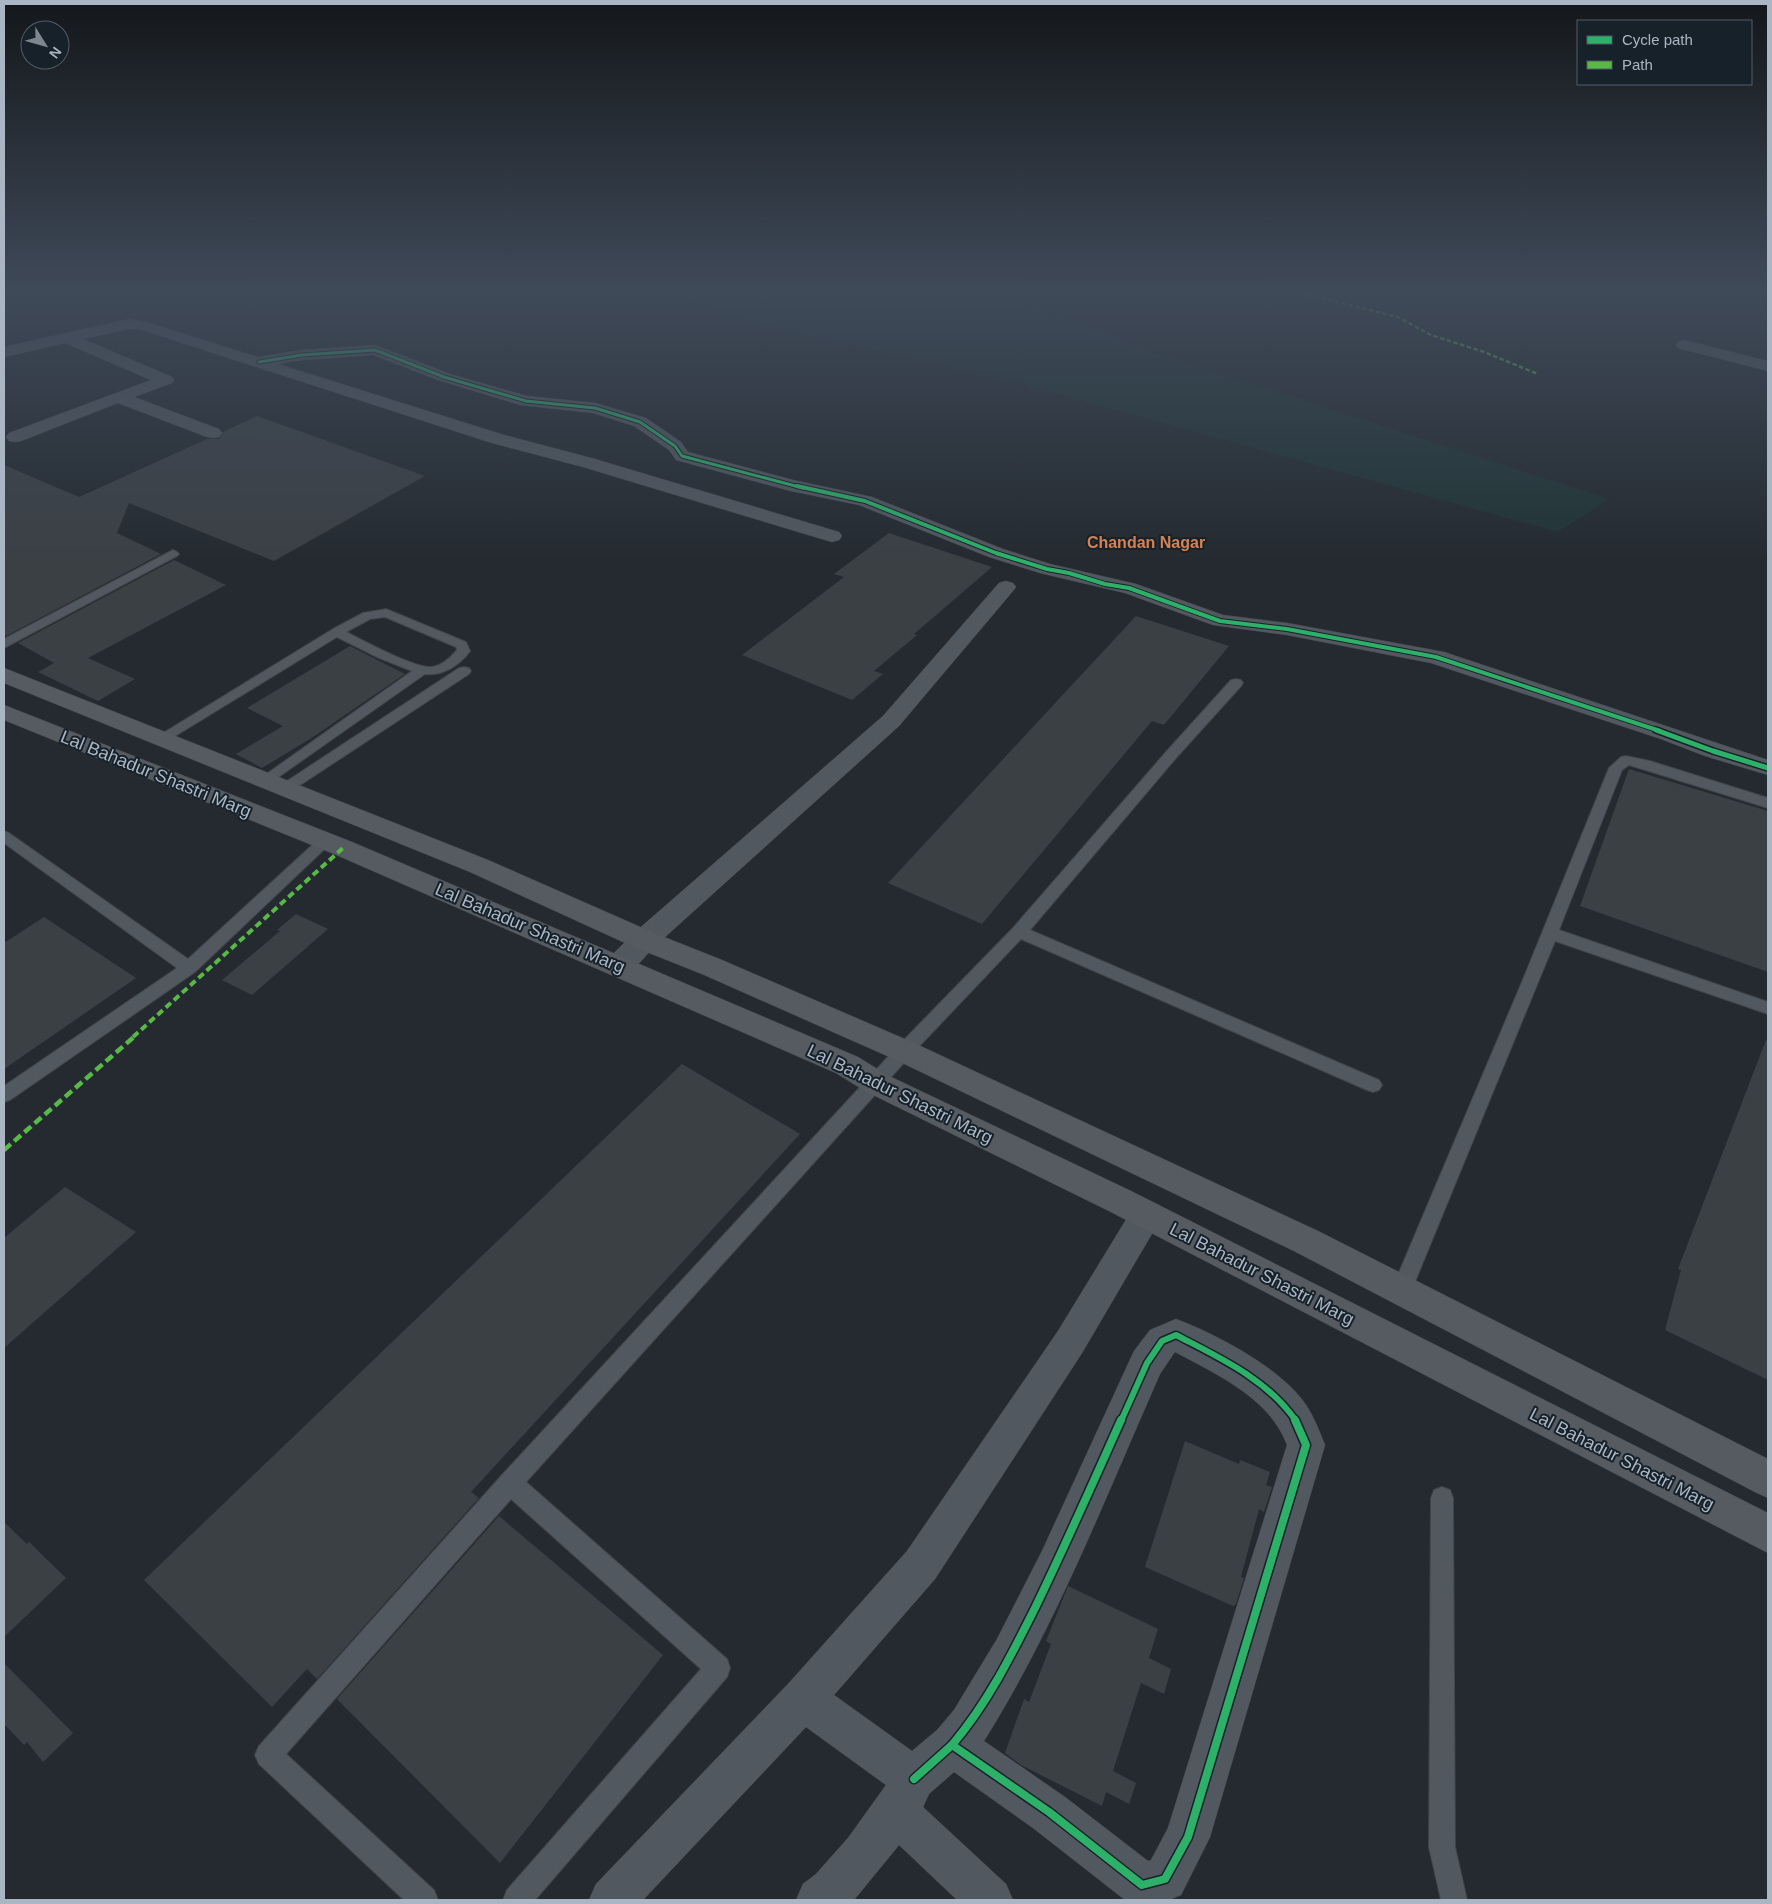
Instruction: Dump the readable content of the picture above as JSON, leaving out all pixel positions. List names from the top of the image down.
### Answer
{
  "streets": {
    "main road": ["Lal Bahadur Shastri Marg"]
  },
  "districts": ["Chandan Nagar"],
  "legend": ["Cycle path", "Path"],
  "north": "bottom right"
}
